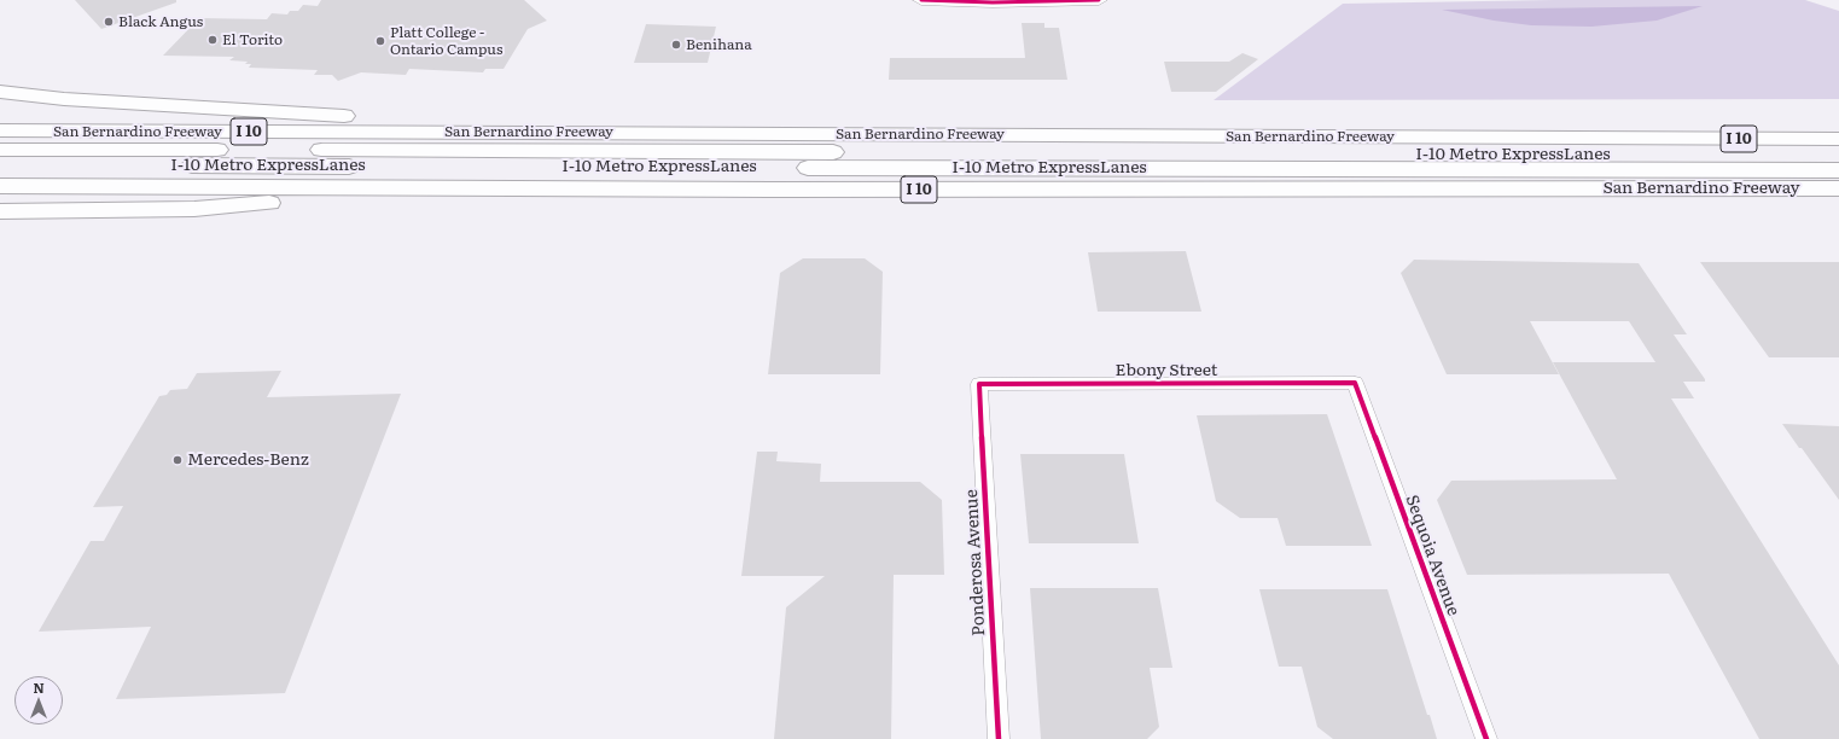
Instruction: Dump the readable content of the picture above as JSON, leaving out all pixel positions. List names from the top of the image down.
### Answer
{
  "streets": {
    "highway": ["San Bernardino Freeway", "I 10", "I-10 Metro ExpressLanes"],
    "street": ["Ebony Street", "Sequoia Avenue", "Ponderosa Avenue"]
  },
  "crossings": [
    ["Ebony Street", "Sequoia Avenue"],
    ["Ebony Street", "Ponderosa Avenue"]
  ],
  "places": [
    "Black Angus",
    "El Torito",
    "Platt College - Ontario Campus",
    "Benihana",
    "Mercedes-Benz"
  ],
  "north": "top"
}
